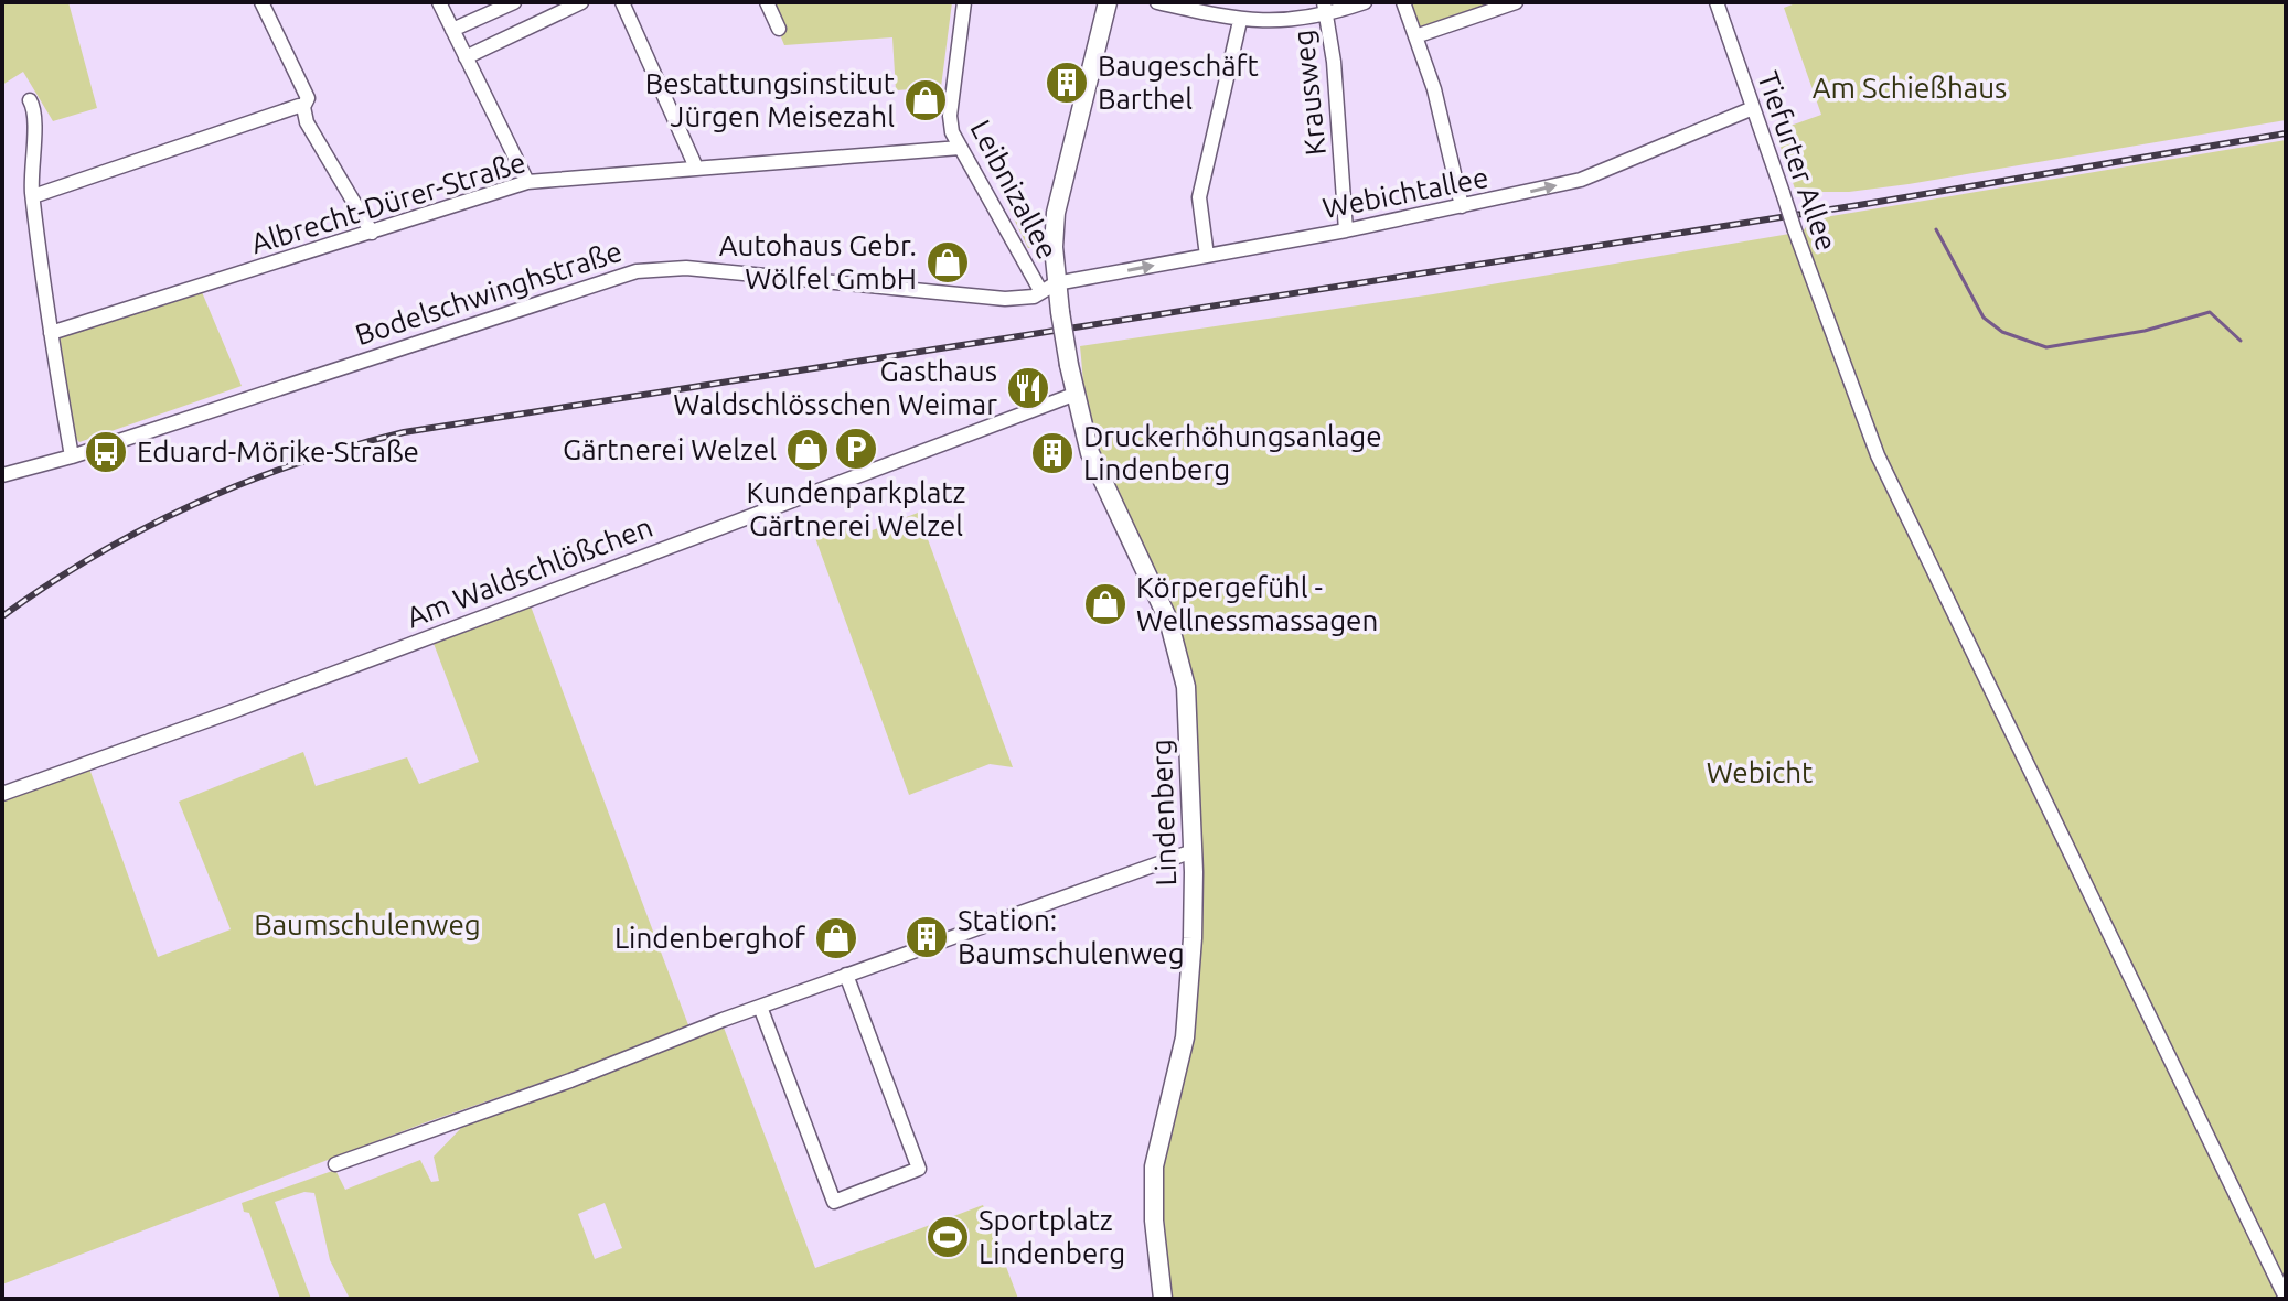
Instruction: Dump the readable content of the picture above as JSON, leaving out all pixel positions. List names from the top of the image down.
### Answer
{
  "streets": {
    "main road": ["Lindenberg"],
    "street": [
      "Krausweg",
      "Tiefurter Allee",
      "Leibnizallee",
      "Webichtallee",
      "Albrecht-Dürer-Straße",
      "Bodelschwinghstraße",
      "Am Waldschlößchen"
    ]
  },
  "crossings": [
    ["Krausweg", "Webichtallee"],
    ["Tiefurter Allee", "Webichtallee"],
    ["Leibnizallee", "Webichtallee"],
    ["Leibnizallee", "Albrecht-Dürer-Straße"],
    ["Leibnizallee", "Bodelschwinghstraße"],
    ["Leibnizallee", "Lindenberg"],
    ["Webichtallee", "Bodelschwinghstraße"],
    ["Webichtallee", "Lindenberg"],
    ["Bodelschwinghstraße", "Lindenberg"],
    ["Am Waldschlößchen", "Lindenberg"]
  ],
  "one_way": ["Webichtallee"],
  "parks": ["Am Schießhaus", "Webicht", "Baumschulenweg"],
  "places": {
    "building": ["Baugeschäft Barthel", "Druckerhöhungsanlage Lindenberg", "Station: Baumschulenweg"],
    "shop": [
      "Bestattungsinstitut Jürgen Meisezahl",
      "Autohaus Gebr. Wölfel GmbH",
      "Gärtnerei Welzel",
      "Körpergefühl - Wellnessmassagen",
      "Lindenberghof"
    ],
    "restaurant": ["Gasthaus Waldschlösschen Weimar"],
    "parking": ["Kundenparkplatz Gärtnerei Welzel"],
    "bus stop": ["Eduard-Mörike-Straße"],
    "sports": ["Sportplatz Lindenberg"]
  }
}
